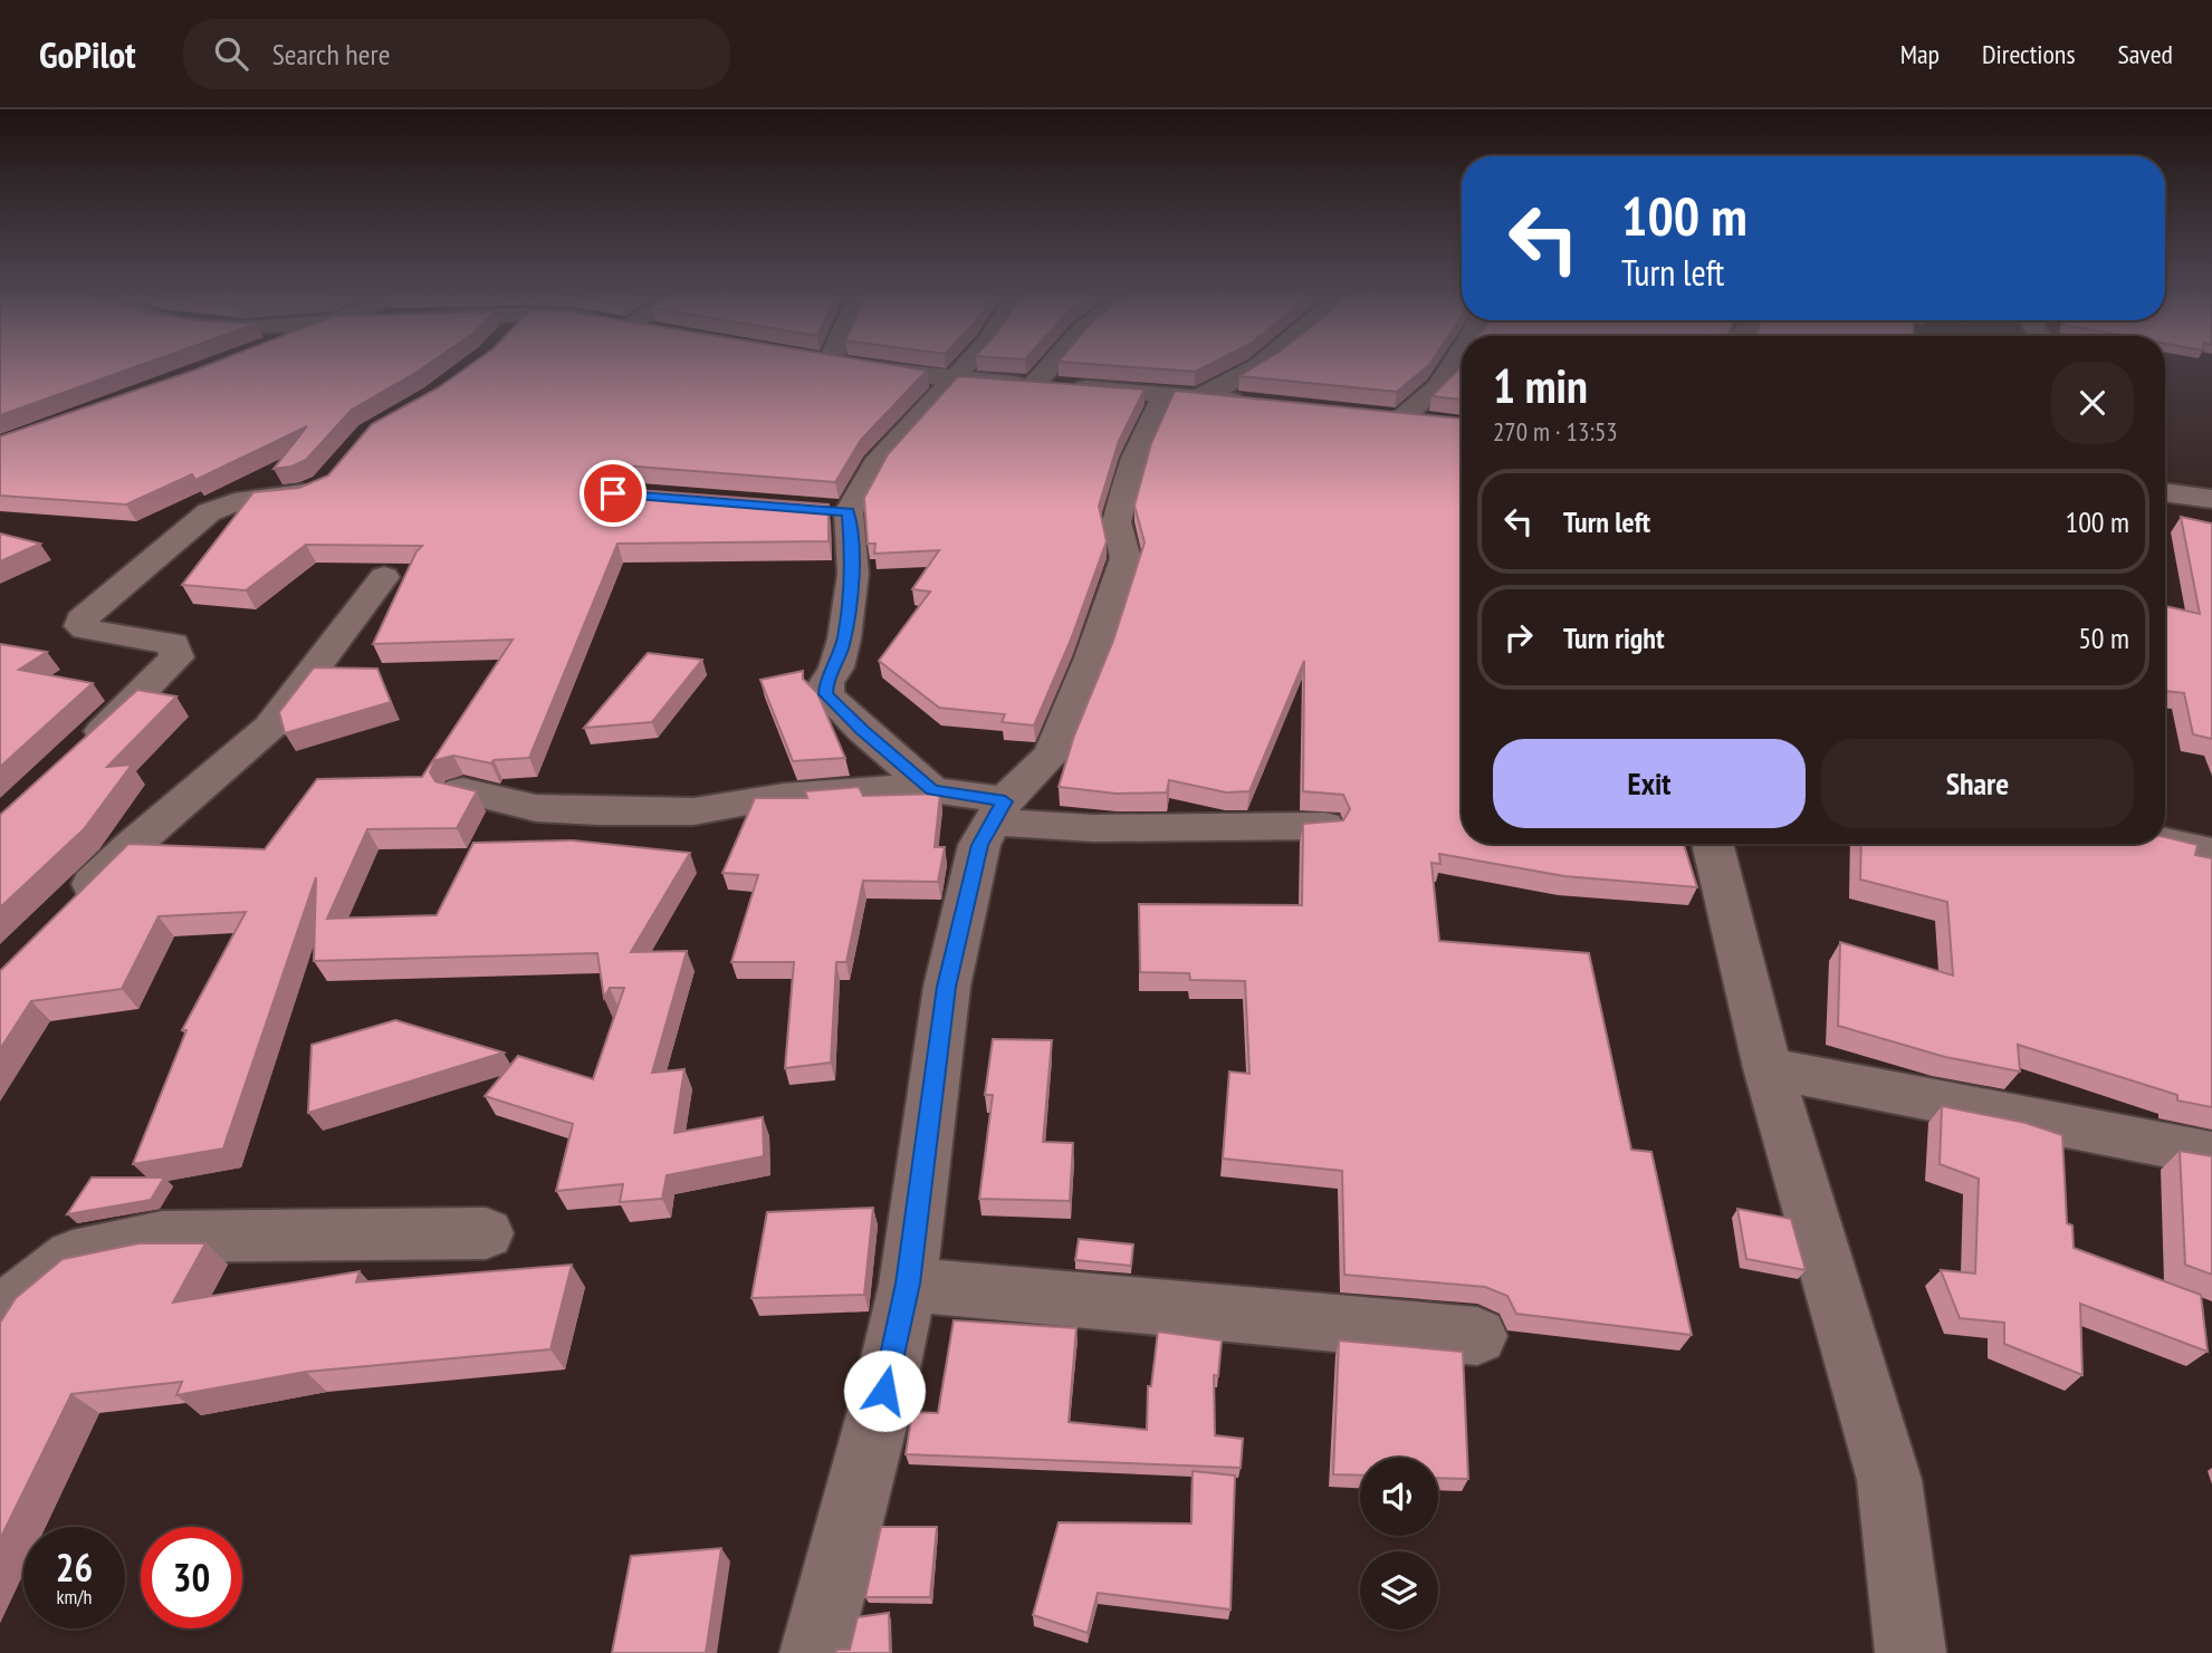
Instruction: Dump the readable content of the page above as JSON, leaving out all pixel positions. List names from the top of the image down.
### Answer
{
  "page": {
    "header": "GoPilot",
    "search": "Search here",
    "nav": ["Map", "Directions", "Saved"],
    "turn": ["100 m", "Turn left"],
    "heading": ["1 min", "270 m · 13:53"],
    "list": [
      {
        "name": "Turn left",
        "value": "100 m"
      },
      {
        "name": "Turn right",
        "value": "50 m"
      }
    ],
    "buttons": ["Exit", "Share"],
    "speed": "26 km/h",
    "limit": "30"
  }
}
